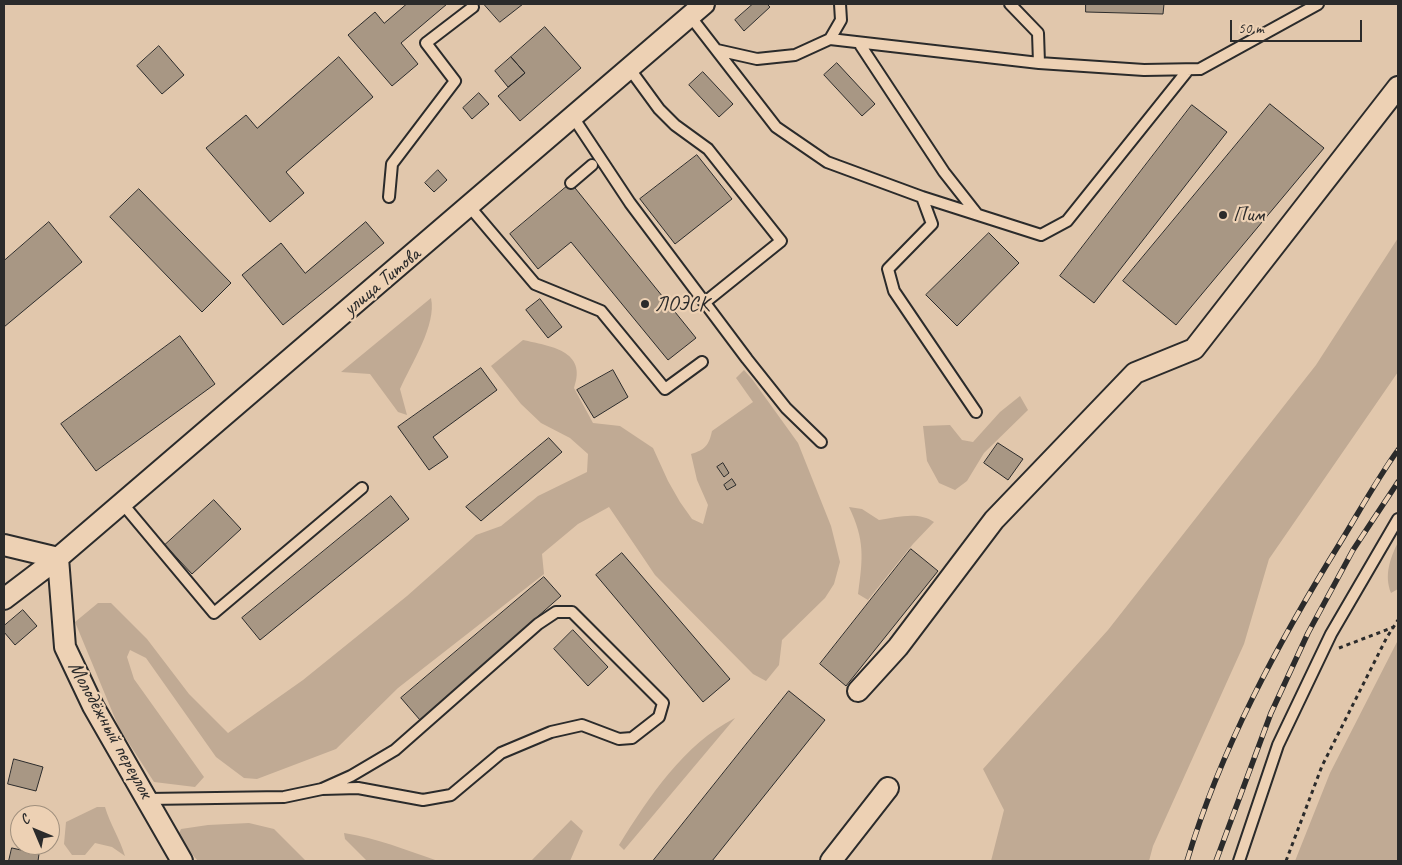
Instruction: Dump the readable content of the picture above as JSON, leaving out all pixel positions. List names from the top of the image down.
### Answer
{
  "streets": {
    "street": ["улица Титова", "Молодёжный переулок"]
  },
  "crossings": [
    ["улица Титова", "Молодёжный переулок"]
  ],
  "places": ["Пим", "ЛОЭСК"],
  "scale_bar": "50 m",
  "north": "top left"
}
